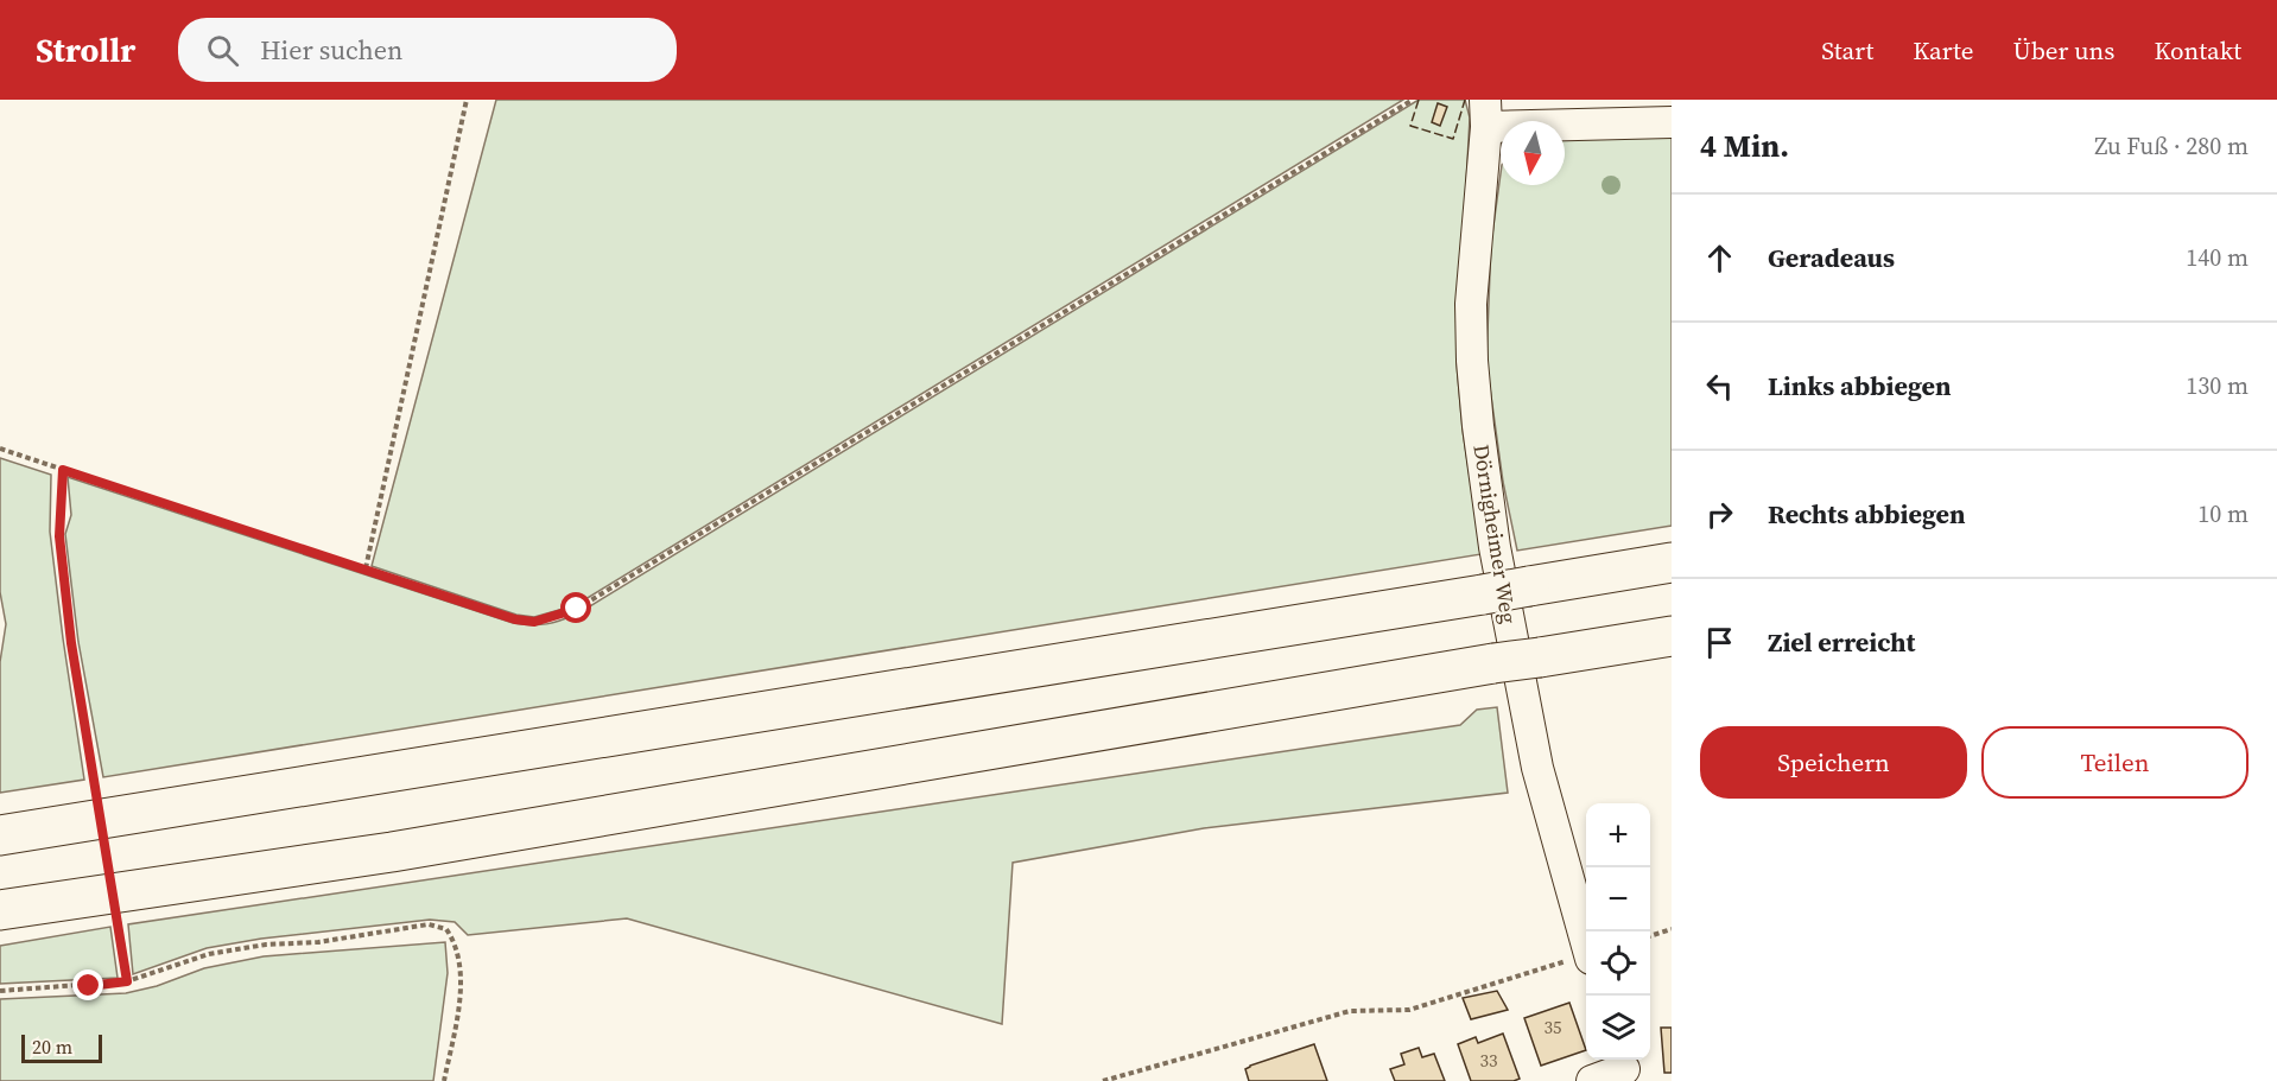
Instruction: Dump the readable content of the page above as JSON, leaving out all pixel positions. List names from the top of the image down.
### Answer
{
  "streets": {
    "street": ["Dörnigheimer Weg"]
  },
  "house_numbers": ["35", "33"],
  "scale_bar": "20 m",
  "north": "bottom",
  "page": {
    "header": "Strollr",
    "search": "Hier suchen",
    "nav": [
      "Start",
      "Karte",
      "Über uns",
      "Kontakt"
    ],
    "heading": ["4 Min.", "Zu Fuß · 280 m"],
    "list": [
      ["Geradeaus", "140 m"],
      ["Links abbiegen", "130 m"],
      ["Rechts abbiegen", "10 m"],
      "Ziel erreicht"
    ],
    "buttons": ["Speichern", "Teilen"],
    "map_buttons": ["+", "−"],
    "scale": "20 m"
  }
}
